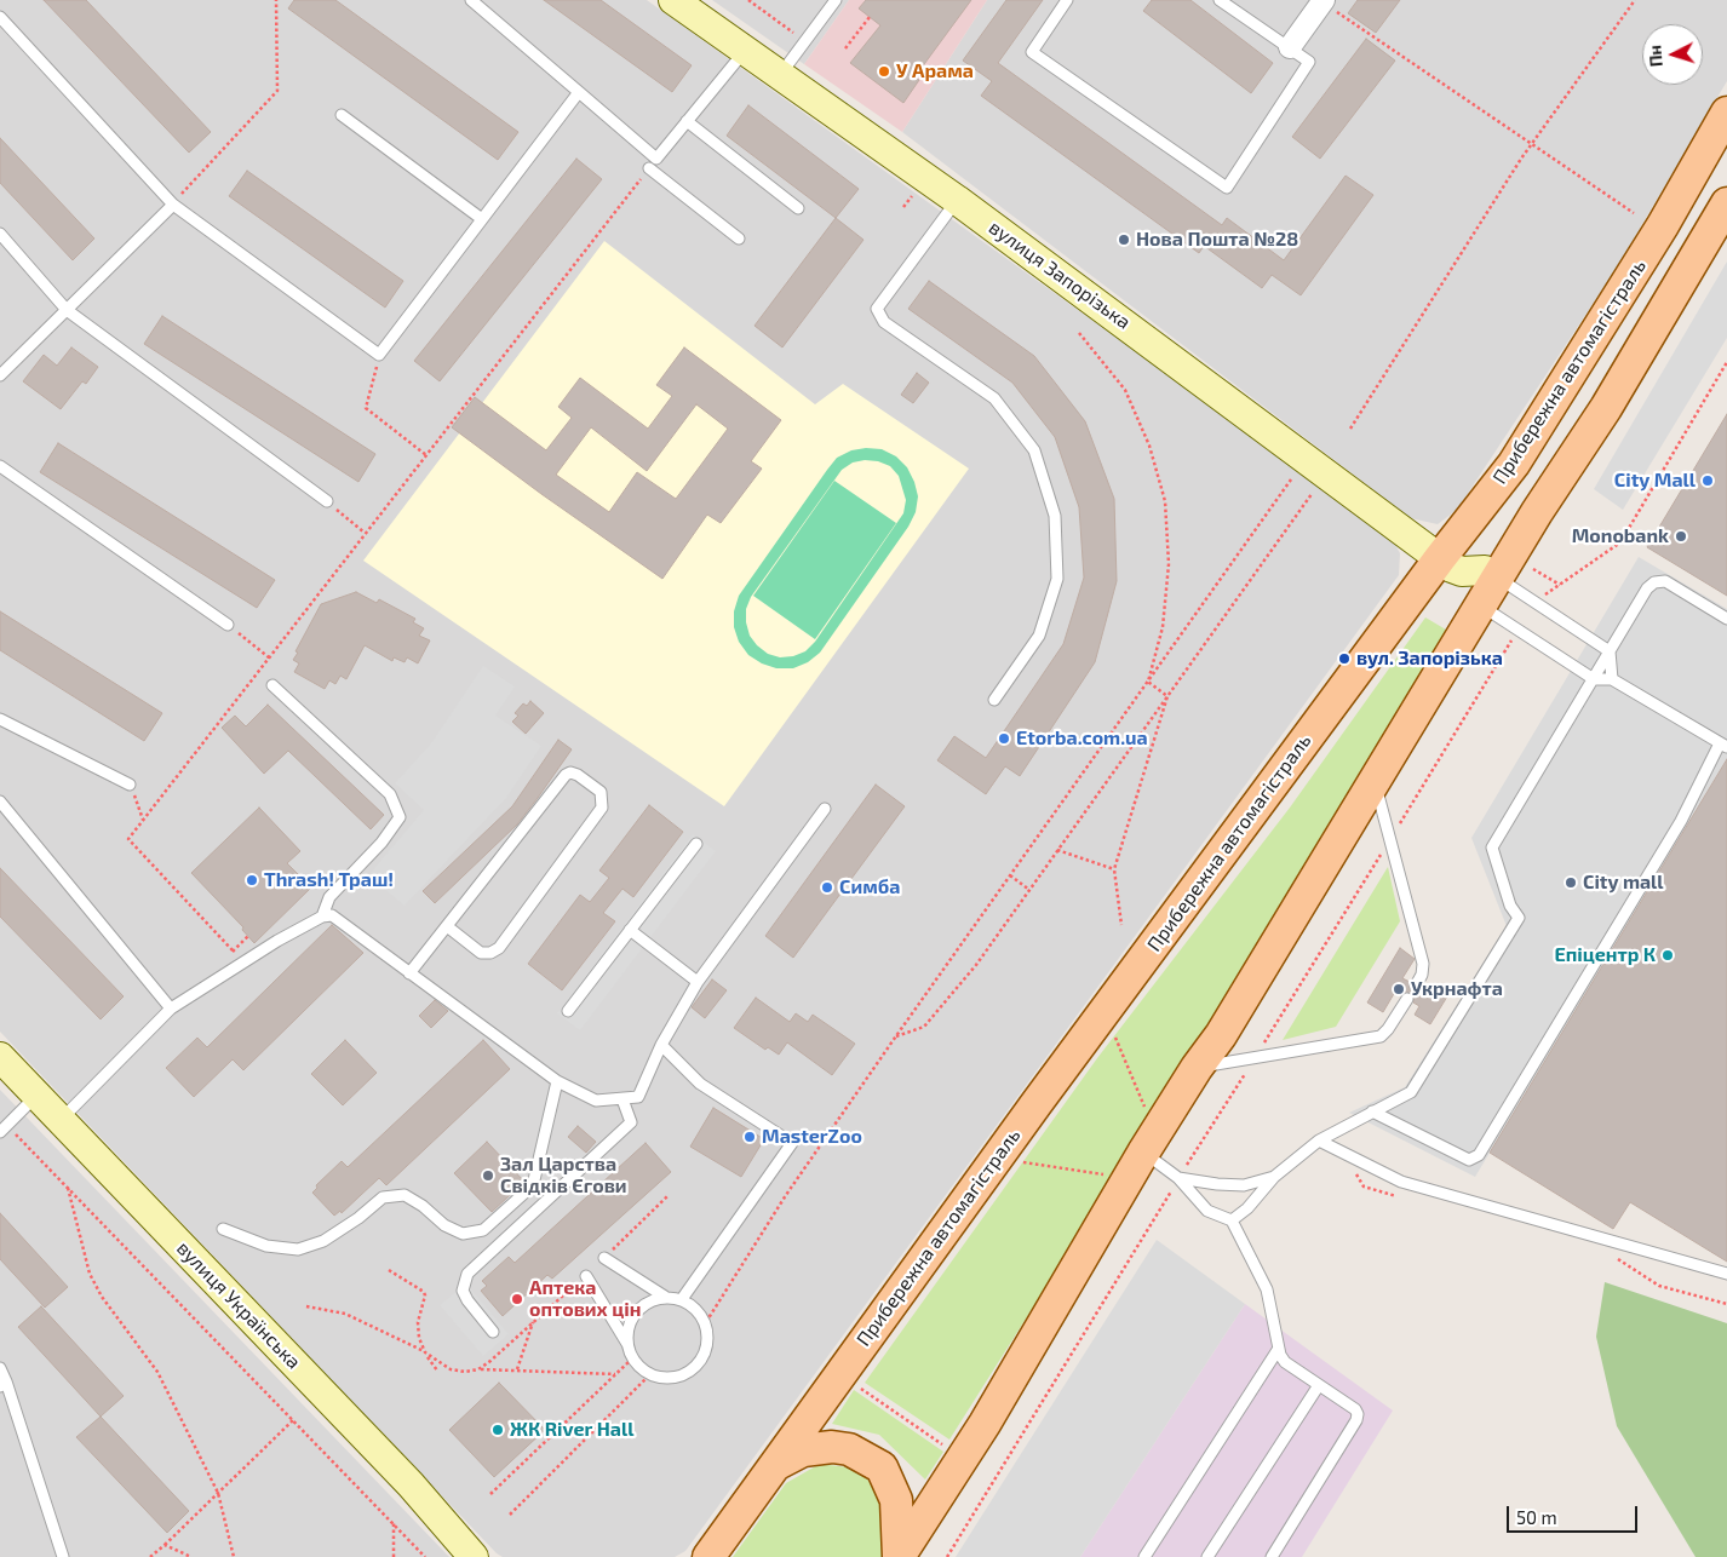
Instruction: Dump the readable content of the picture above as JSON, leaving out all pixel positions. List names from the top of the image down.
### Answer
{
  "streets": {
    "main road": ["Прибережна автомагістраль"],
    "street": ["вулиця Запорізька", "вулиця Українська"]
  },
  "crossings": [
    ["вулиця Запорізька", "Прибережна автомагістраль"]
  ],
  "places": [
    "У Арама",
    "Нова Пошта №28",
    "City Mall",
    "Monobank",
    "вул. Запорізька",
    "Etorba.com.ua",
    "Thrash! Траш!",
    "City mall",
    "Симба",
    "Епіцентр К",
    "Укрнафта",
    "MasterZoo",
    "Зал Царства Свідків Єгови",
    "Аптека оптових цін",
    "ЖК River Hall"
  ],
  "scale_bar": "50 m",
  "north": "left"
}
